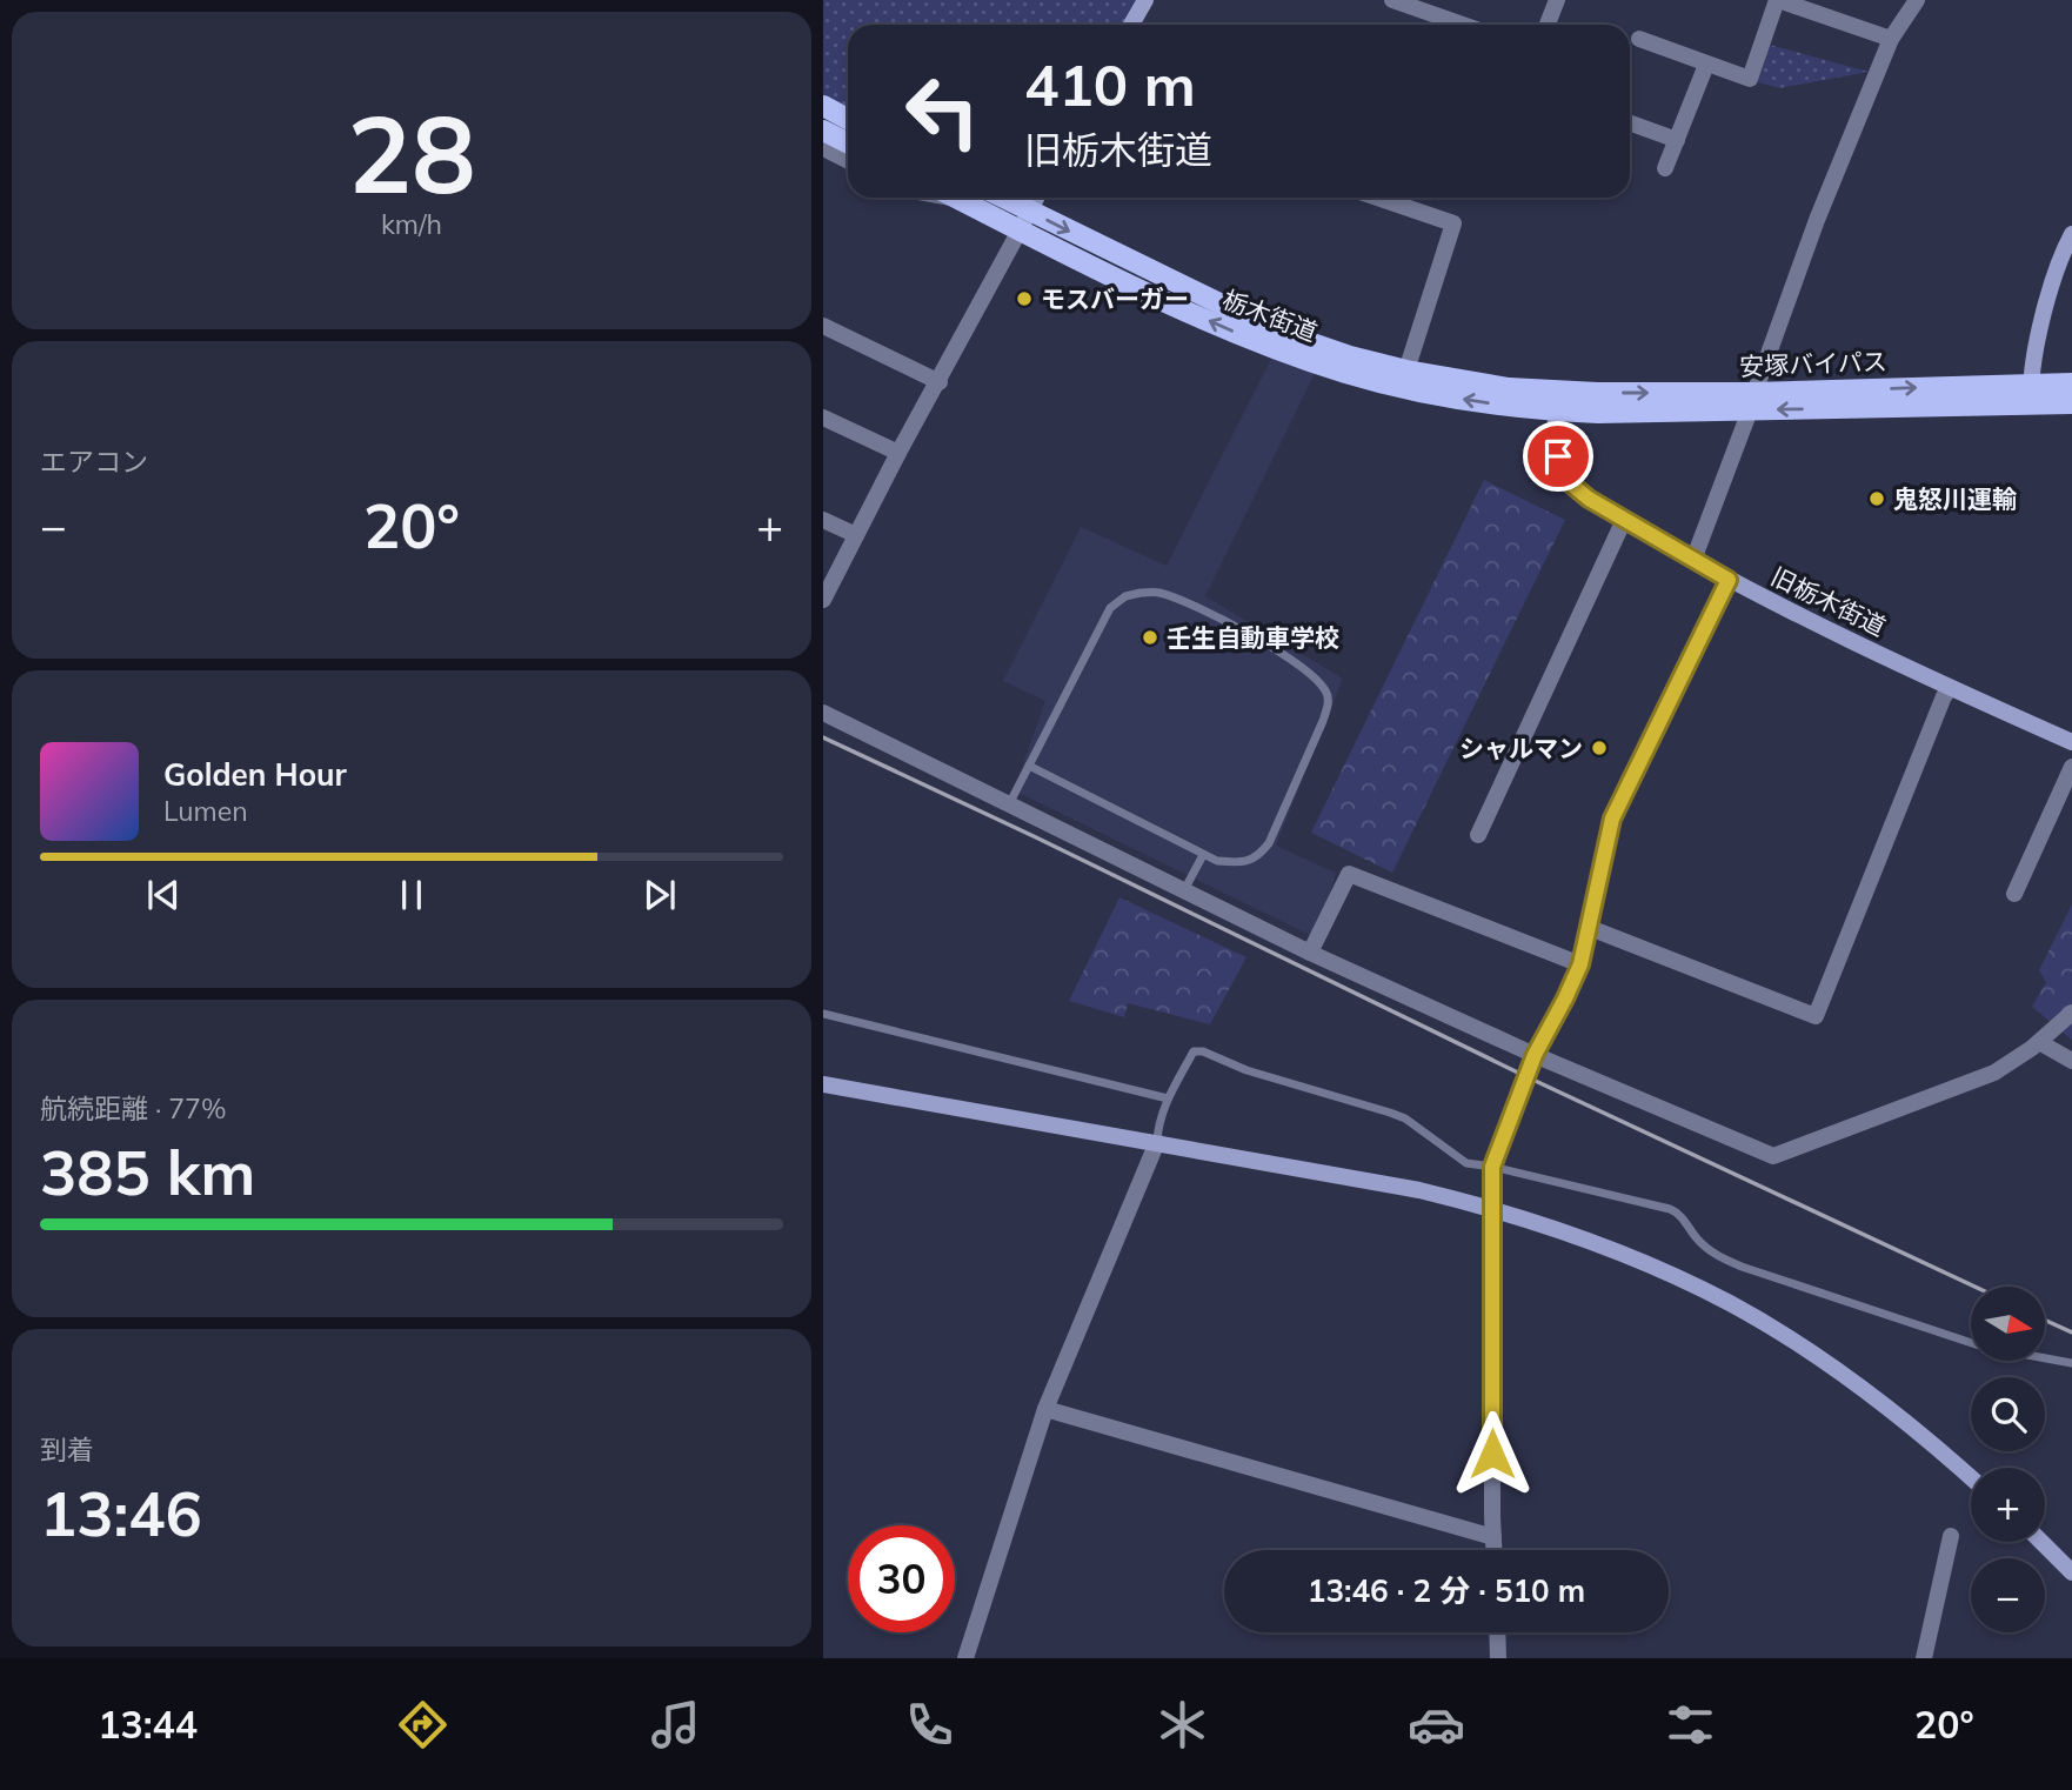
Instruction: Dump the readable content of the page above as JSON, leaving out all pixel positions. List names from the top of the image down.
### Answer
{
  "streets": {
    "main road": ["栃木街道", "安塚バイパス"],
    "street": ["旧栃木街道"]
  },
  "crossings": [
    ["栃木街道", "安塚バイパス"],
    ["栃木街道", "旧栃木街道"],
    ["安塚バイパス", "旧栃木街道"]
  ],
  "places": [
    "モスバーガー",
    "鬼怒川運輸",
    "壬生自動車学校",
    "シャルマン"
  ],
  "north": "right",
  "page": {
    "tile": [
      ["28", "km/h"],
      "エアコン",
      ["航続距離 · 77%", "385 km"],
      ["到着", "13:46"]
    ],
    "turn": ["410 m", "旧栃木街道"],
    "heat": ["−", "20°", "+"],
    "song": ["Golden Hour", "Lumen"],
    "map_buttons": ["+", "−"],
    "limit": "30",
    "trip": "13:46 · 2 分 · 510 m",
    "tabs": ["13:44", "20°"]
  }
}
